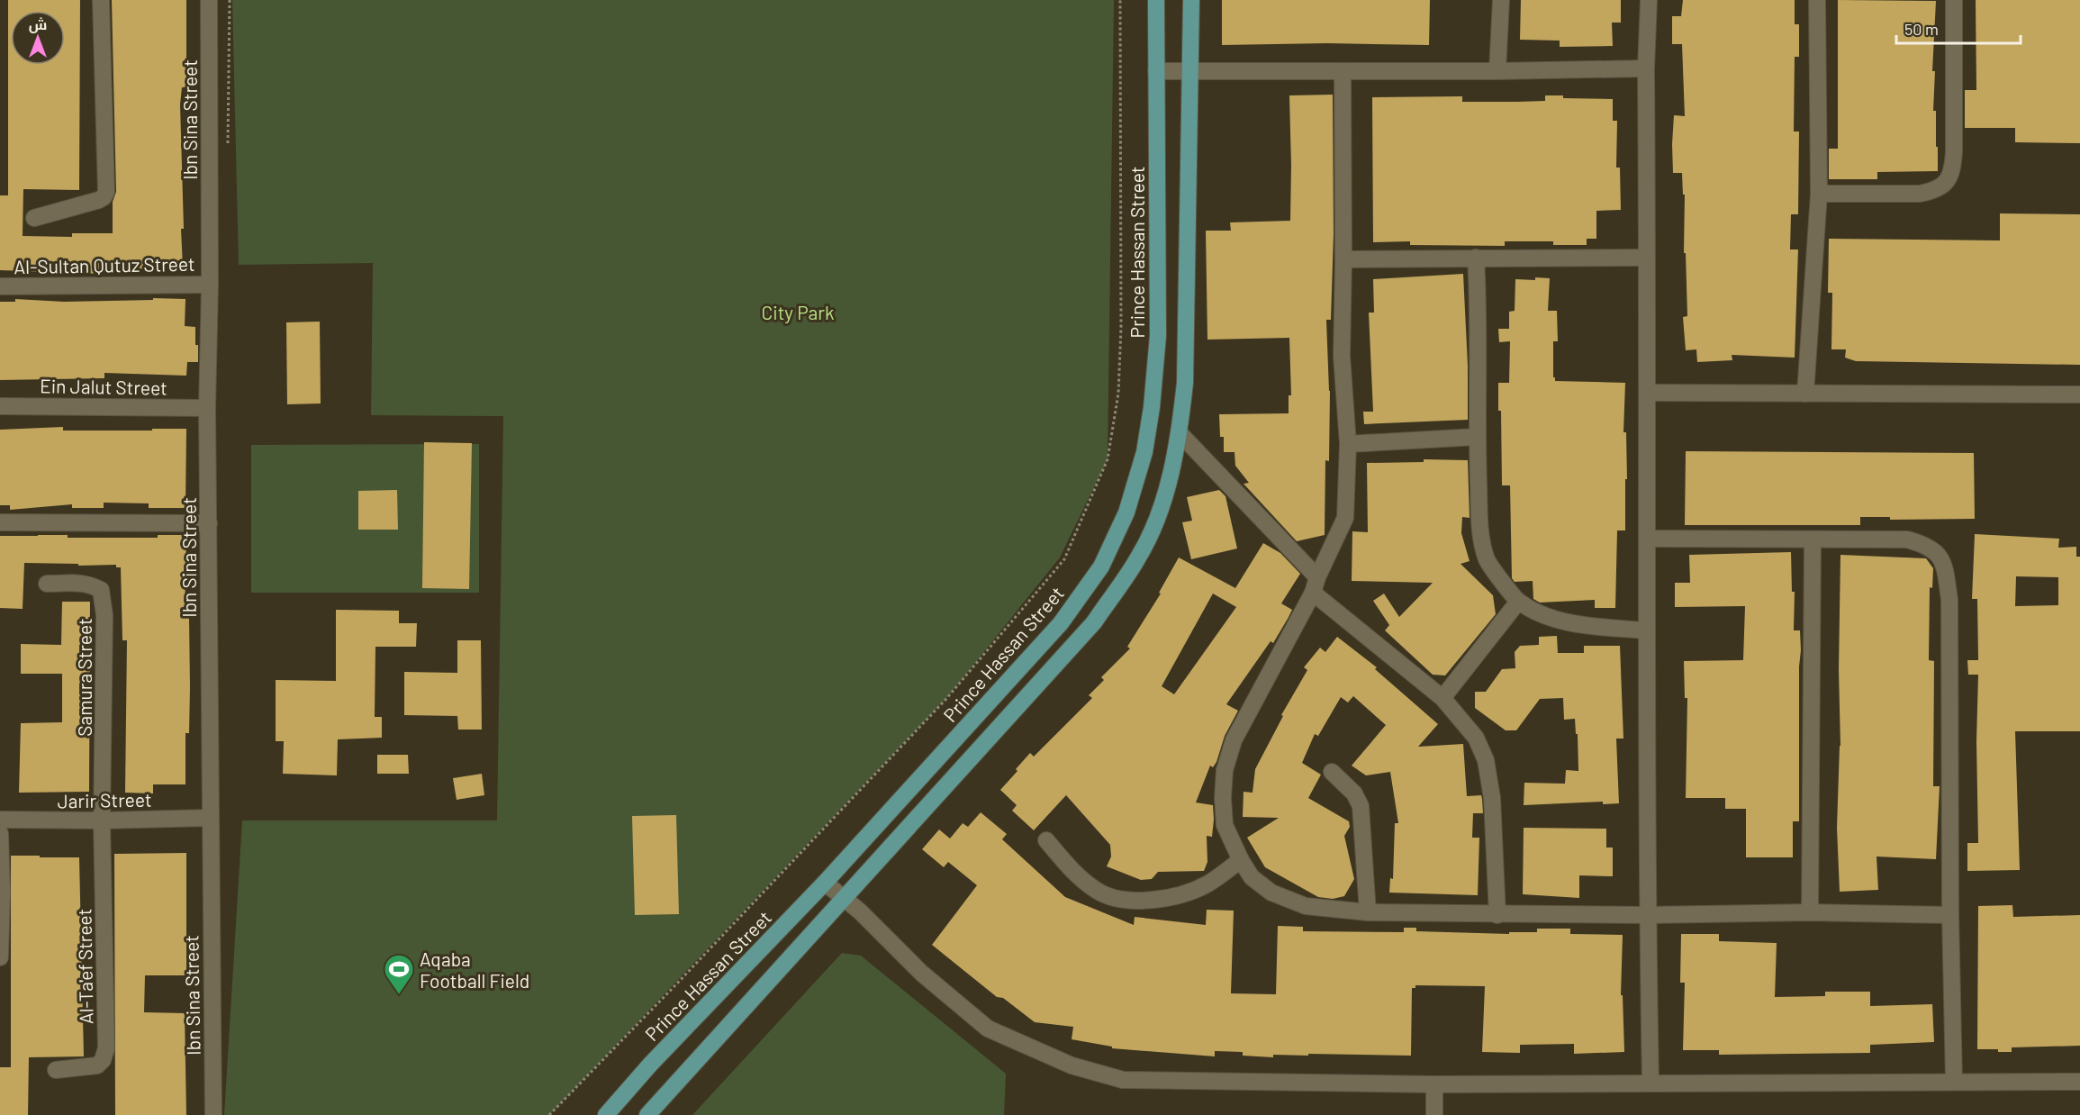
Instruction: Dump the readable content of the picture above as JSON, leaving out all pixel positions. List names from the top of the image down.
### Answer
{
  "streets": {
    "main road": ["Prince Hassan Street"],
    "street": [
      "Ibn Sina Street",
      "Al-Sultan Qutuz Street",
      "Ein Jalut Street",
      "Samura Street",
      "Jarir Street",
      "Al-Ta'ef Street"
    ]
  },
  "crossings": [
    ["Ibn Sina Street", "Al-Sultan Qutuz Street"],
    ["Ibn Sina Street", "Ein Jalut Street"],
    ["Ibn Sina Street", "Jarir Street"],
    ["Samura Street", "Jarir Street"],
    ["Samura Street", "Al-Ta'ef Street"],
    ["Jarir Street", "Al-Ta'ef Street"]
  ],
  "parks": ["City Park"],
  "places": {
    "sports": ["Aqaba Football Field"]
  },
  "scale_bar": "50 m",
  "north": "top"
}
